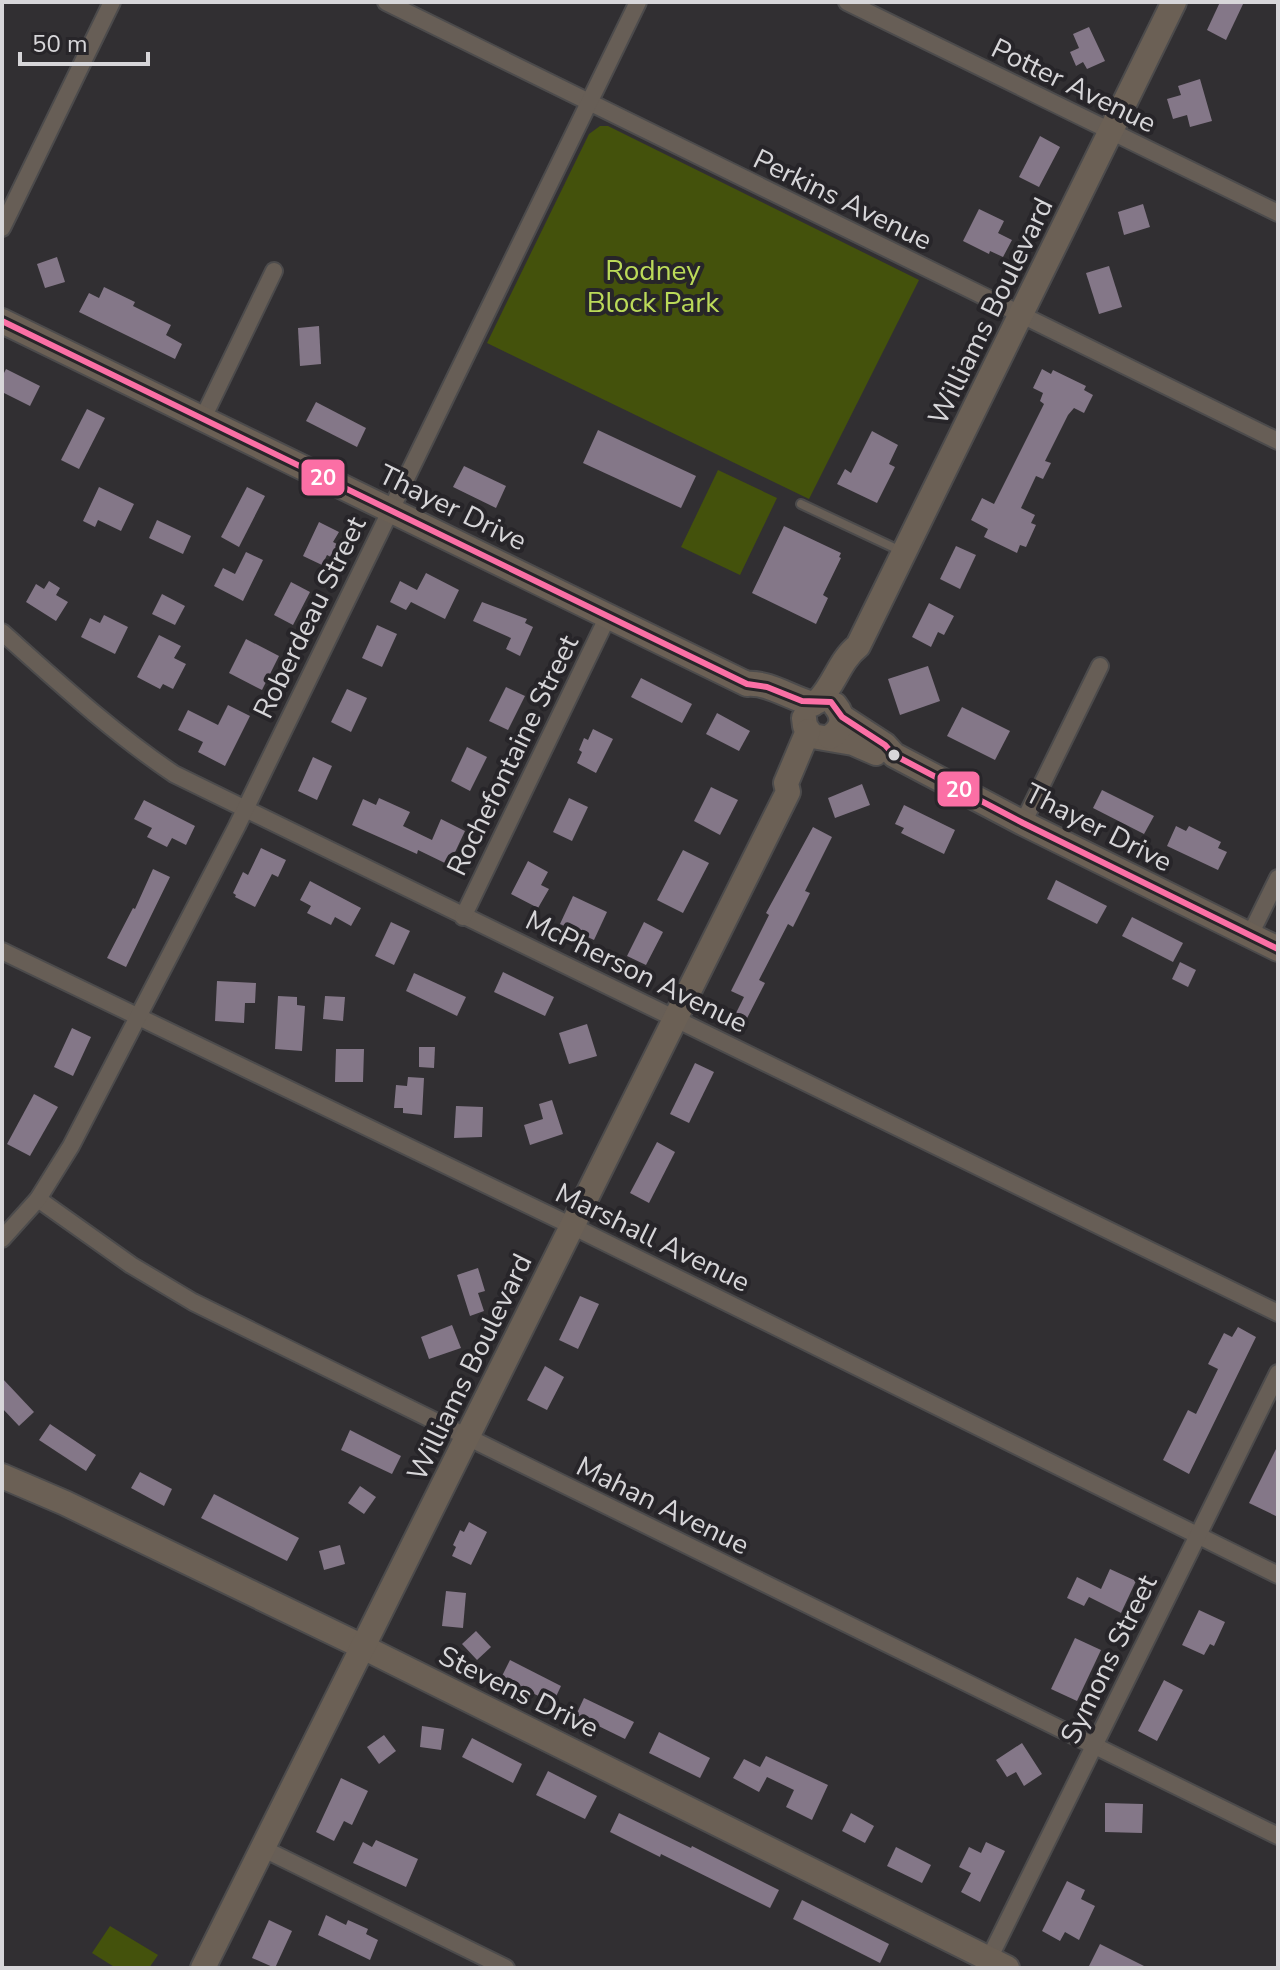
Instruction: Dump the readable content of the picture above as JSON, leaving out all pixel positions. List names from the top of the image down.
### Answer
{
  "streets": {
    "street": [
      "Potter Avenue",
      "Perkins Avenue",
      "Williams Boulevard",
      "Thayer Drive",
      "Roberdeau Street",
      "Rochefontaine Street",
      "McPherson Avenue",
      "Marshall Avenue",
      "Mahan Avenue",
      "Symons Street",
      "Stevens Drive"
    ]
  },
  "crossings": [
    ["Potter Avenue", "Williams Boulevard"],
    ["Perkins Avenue", "Williams Boulevard"],
    ["Perkins Avenue", "Roberdeau Street"],
    ["Williams Boulevard", "Thayer Drive"],
    ["Williams Boulevard", "McPherson Avenue"],
    ["Williams Boulevard", "Marshall Avenue"],
    ["Williams Boulevard", "Mahan Avenue"],
    ["Williams Boulevard", "Stevens Drive"],
    ["Thayer Drive", "Roberdeau Street"],
    ["Thayer Drive", "Rochefontaine Street"],
    ["Roberdeau Street", "McPherson Avenue"],
    ["Roberdeau Street", "Marshall Avenue"],
    ["Roberdeau Street", "Mahan Avenue"],
    ["Rochefontaine Street", "McPherson Avenue"],
    ["Marshall Avenue", "Symons Street"],
    ["Mahan Avenue", "Symons Street"],
    ["Symons Street", "Stevens Drive"]
  ],
  "parks": ["Rodney Block Park"],
  "lines": ["transit line 20"],
  "scale_bar": "50 m"
}
